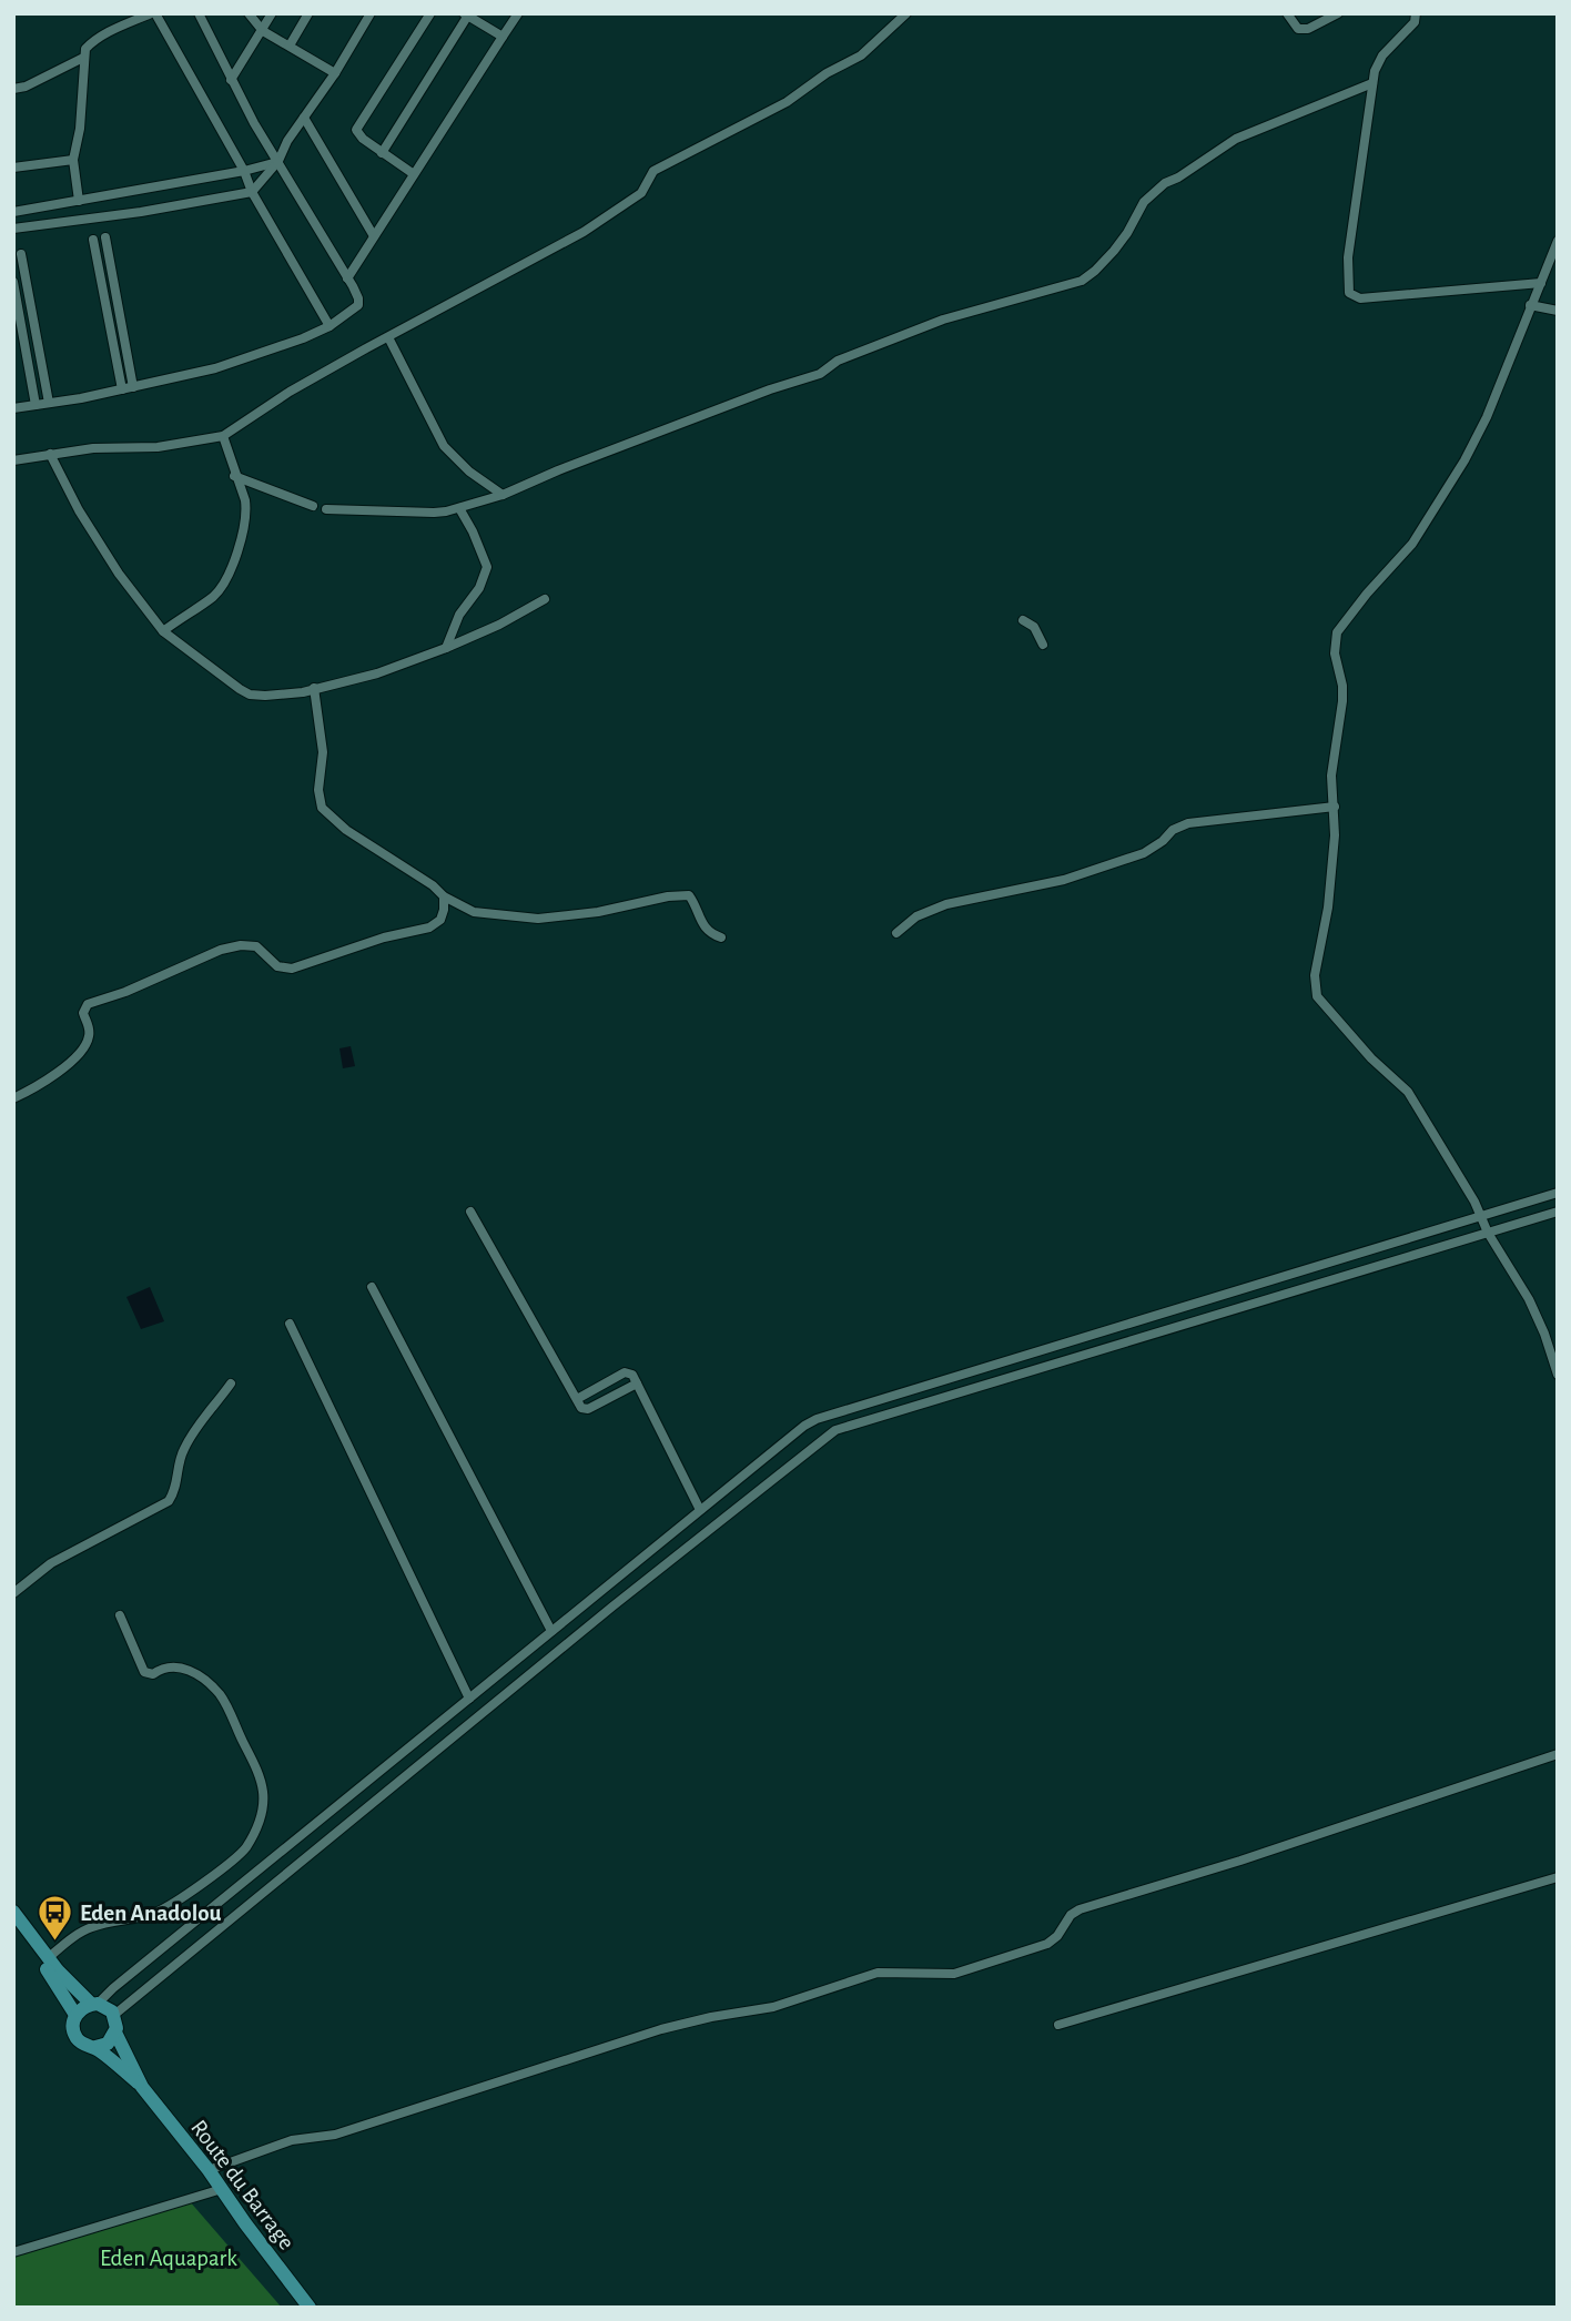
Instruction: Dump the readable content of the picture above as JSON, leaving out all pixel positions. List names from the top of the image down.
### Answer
{
  "streets": {
    "main road": ["Route du Barrage"]
  },
  "parks": ["Eden Aquapark"],
  "places": {
    "bus stop": ["Eden Anadolou"]
  }
}
